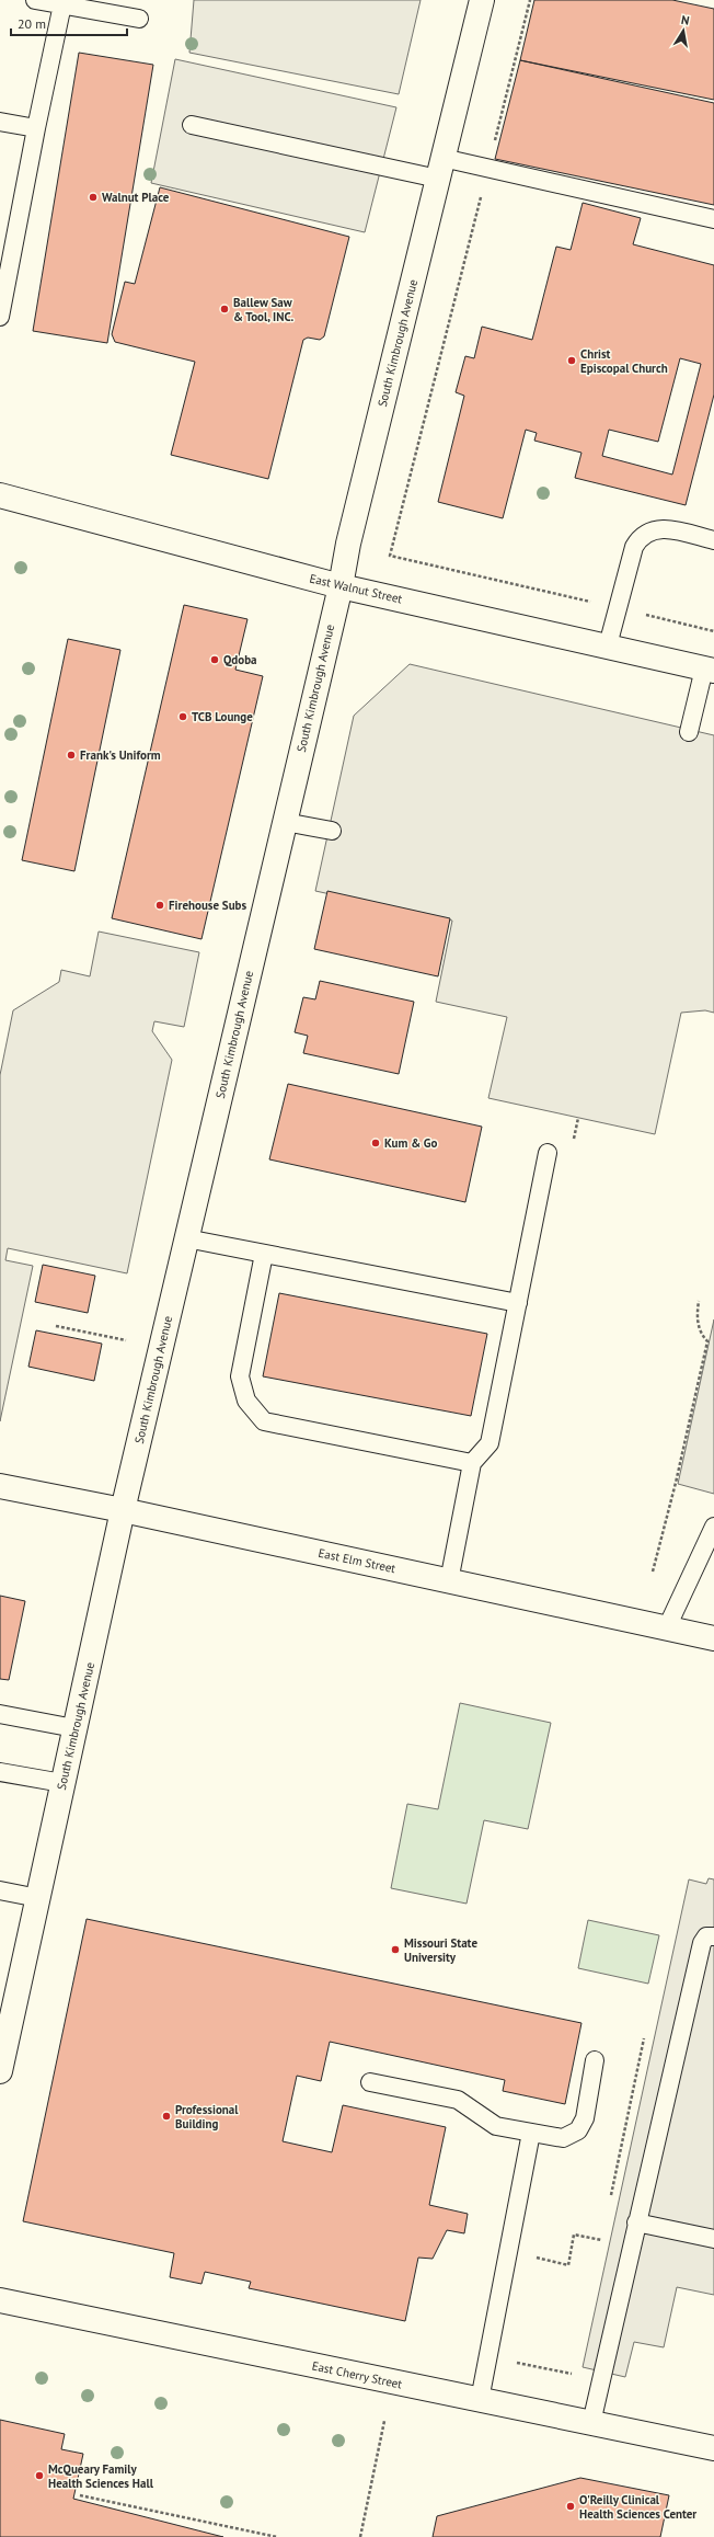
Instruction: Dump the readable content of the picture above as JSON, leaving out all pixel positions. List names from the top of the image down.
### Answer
{
  "streets": {
    "street": [
      "South Kimbrough Avenue",
      "East Walnut Street",
      "East Elm Street",
      "East Cherry Street"
    ]
  },
  "crossings": [
    ["South Kimbrough Avenue", "East Walnut Street"],
    ["South Kimbrough Avenue", "East Elm Street"]
  ],
  "places": [
    "Walnut Place",
    "Ballew Saw & Tool, INC.",
    "Christ Episcopal Church",
    "Qdoba",
    "TCB Lounge",
    "Frank's Uniform",
    "Firehouse Subs",
    "Kum & Go",
    "Missouri State University",
    "Professional Building",
    "McQueary Family Health Sciences Hall",
    "O'Reilly Clinical Health Sciences Center"
  ],
  "scale_bar": "20 m",
  "north": "top"
}
